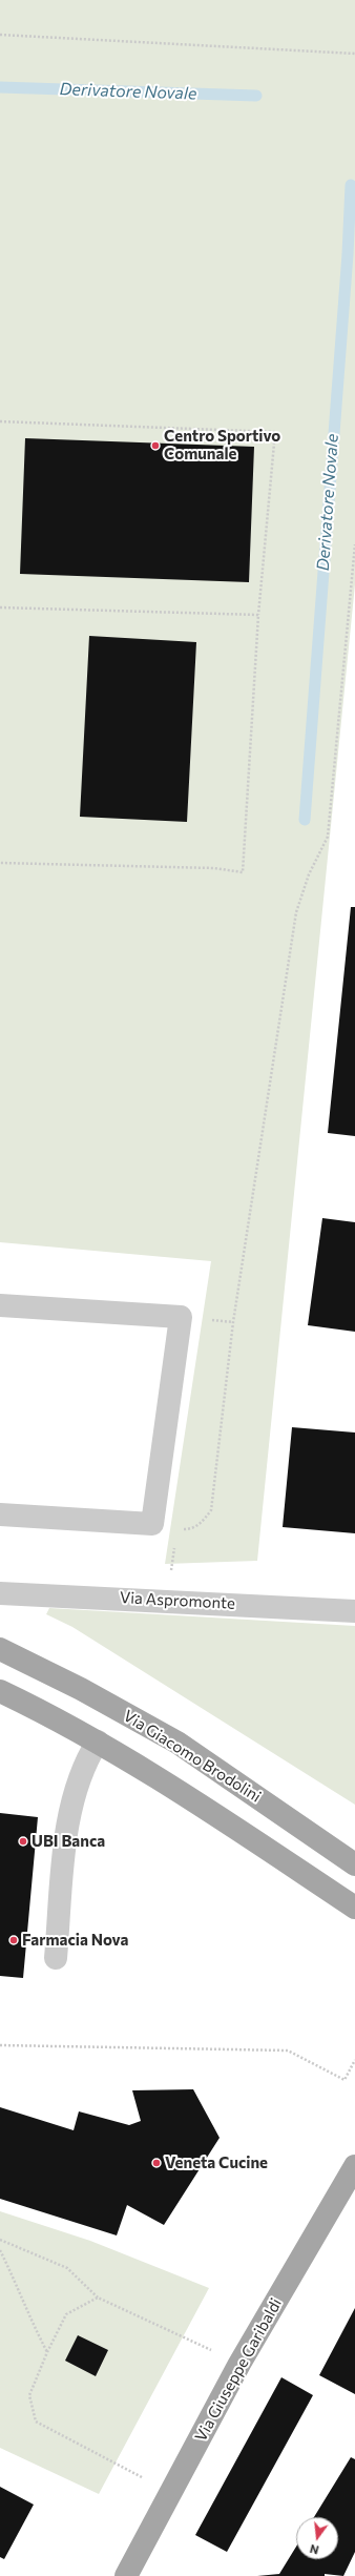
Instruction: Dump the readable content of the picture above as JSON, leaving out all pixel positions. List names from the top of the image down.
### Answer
{
  "streets": {
    "main road": ["Via Giacomo Brodolini", "Via Giuseppe Garibaldi"],
    "street": ["Via Aspromonte"]
  },
  "water": ["Derivatore Novale"],
  "places": [
    "Centro Sportivo Comunale",
    "UBI Banca",
    "Farmacia Nova",
    "Veneta Cucine"
  ],
  "north": "bottom"
}
